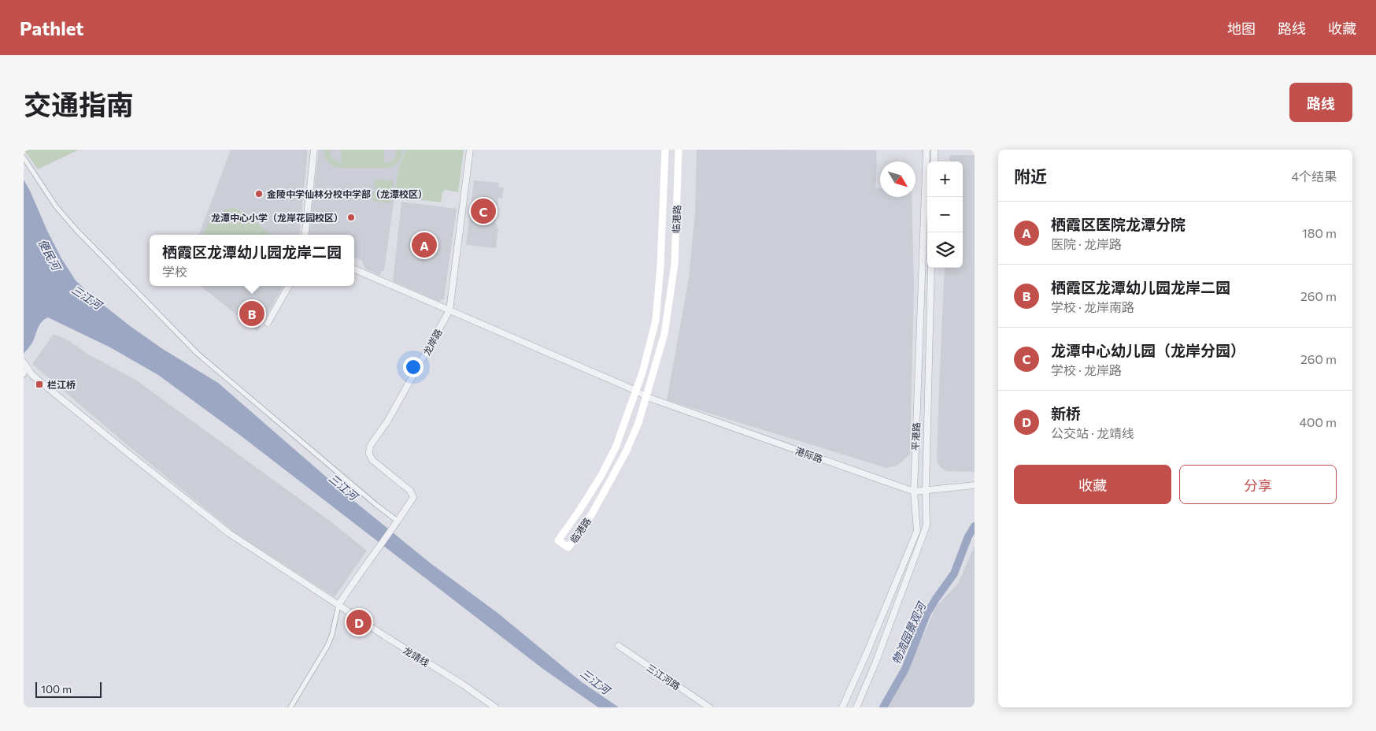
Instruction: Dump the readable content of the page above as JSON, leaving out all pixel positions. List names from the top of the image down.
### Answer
{
  "streets": {
    "main road": ["临港路"],
    "street": [
      "龙岸路",
      "平港路",
      "港际路",
      "龙靖线",
      "三江河路"
    ]
  },
  "crossings": [
    ["临港路", "港际路"],
    ["龙岸路", "港际路"],
    ["平港路", "港际路"]
  ],
  "water": ["便民河", "三江河", "物流园景观河"],
  "places": {
    "other": ["金陵中学仙林分校中学部（龙潭校区）", "龙潭中心小学（龙岸花园校区）"],
    "transit": ["栏江桥"]
  },
  "scale_bar": "100 m",
  "north": "bottom right",
  "page": {
    "header": "Pathlet",
    "nav": ["地图", "路线", "收藏"],
    "title": "交通指南",
    "buttons": [
      "路线",
      ["收藏", "分享"]
    ],
    "heading": ["附近", "4个结果"],
    "map_buttons": ["+", "−"],
    "pins": [
      "C",
      "A",
      "B",
      "D"
    ],
    "list": [
      {
        "mark": "A",
        "name": "栖霞区医院龙潭分院",
        "note": "医院 · 龙岸路",
        "value": "180 m"
      },
      {
        "mark": "B",
        "name": "栖霞区龙潭幼儿园龙岸二园",
        "note": "学校 · 龙岸南路",
        "value": "260 m"
      },
      {
        "mark": "C",
        "name": "龙潭中心幼儿园（龙岸分园）",
        "note": "学校 · 龙岸路",
        "value": "260 m"
      },
      {
        "mark": "D",
        "name": "新桥",
        "note": "公交站 · 龙靖线",
        "value": "400 m"
      }
    ],
    "popup": ["栖霞区龙潭幼儿园龙岸二园", "学校"],
    "scale": "100 m"
  }
}
